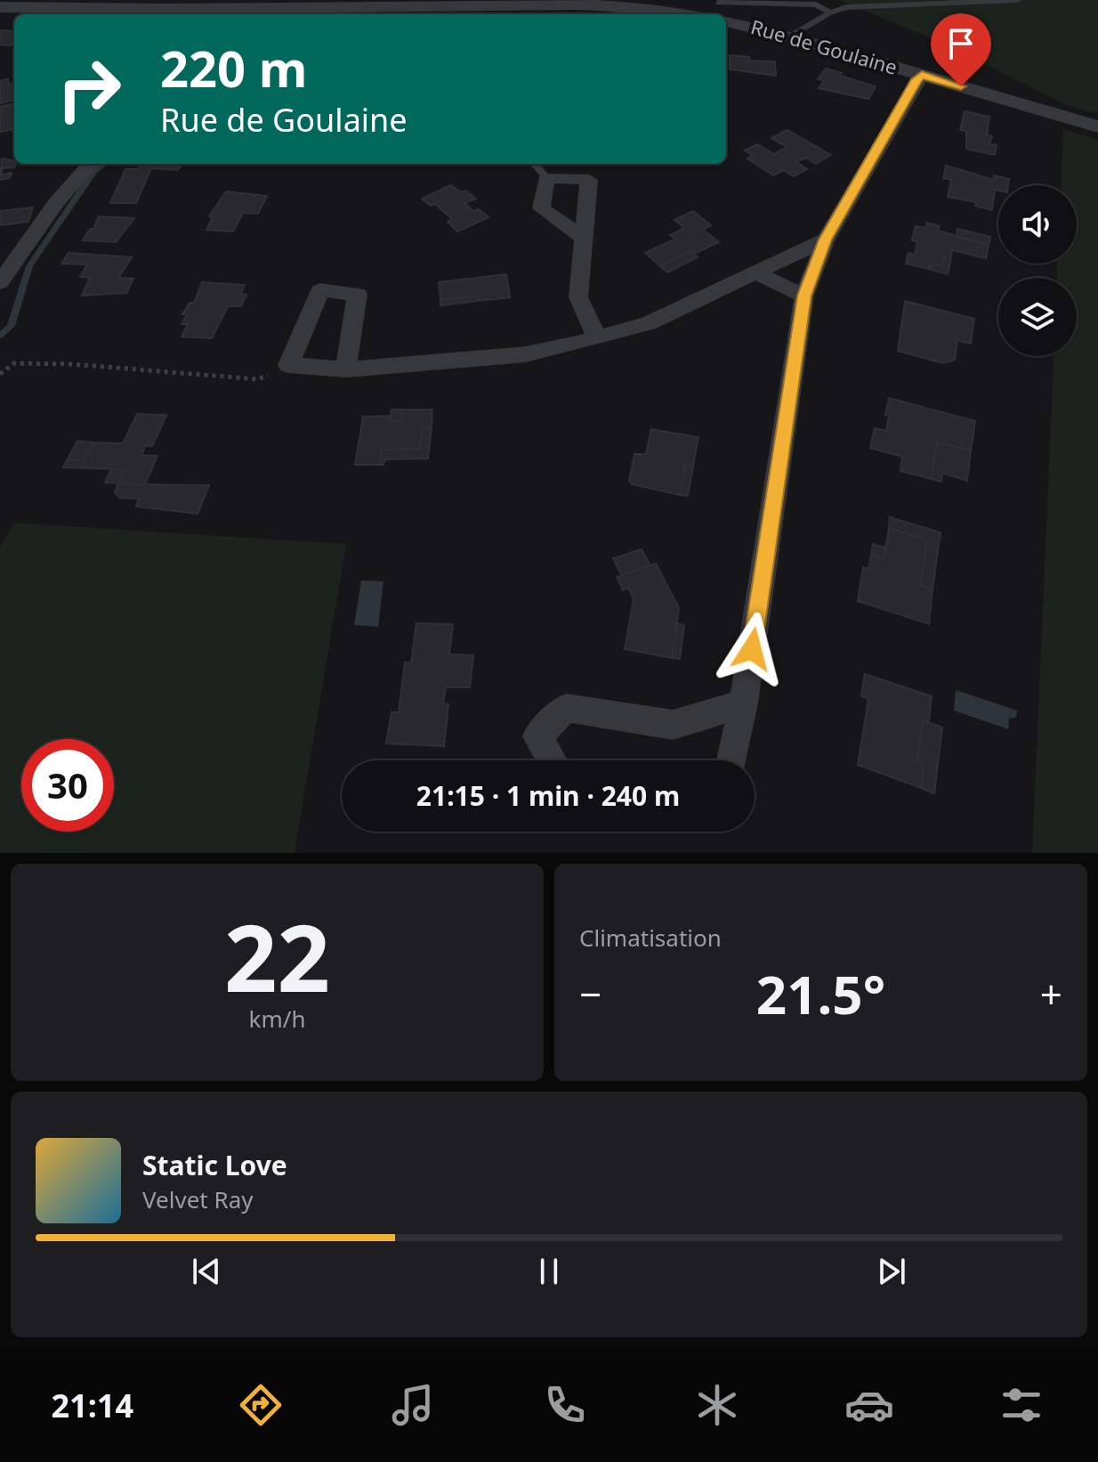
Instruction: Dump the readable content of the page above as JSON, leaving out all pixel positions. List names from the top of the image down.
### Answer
{
  "streets": {
    "street": ["Rue de Goulaine"]
  },
  "page": {
    "turn": ["220 m", "Rue de Goulaine"],
    "limit": "30",
    "trip": "21:15 · 1 min · 240 m",
    "tile": [
      ["22", "km/h"],
      "Climatisation"
    ],
    "heat": ["−", "21.5°", "+"],
    "song": ["Static Love", "Velvet Ray"],
    "tabs": "21:14"
  }
}
